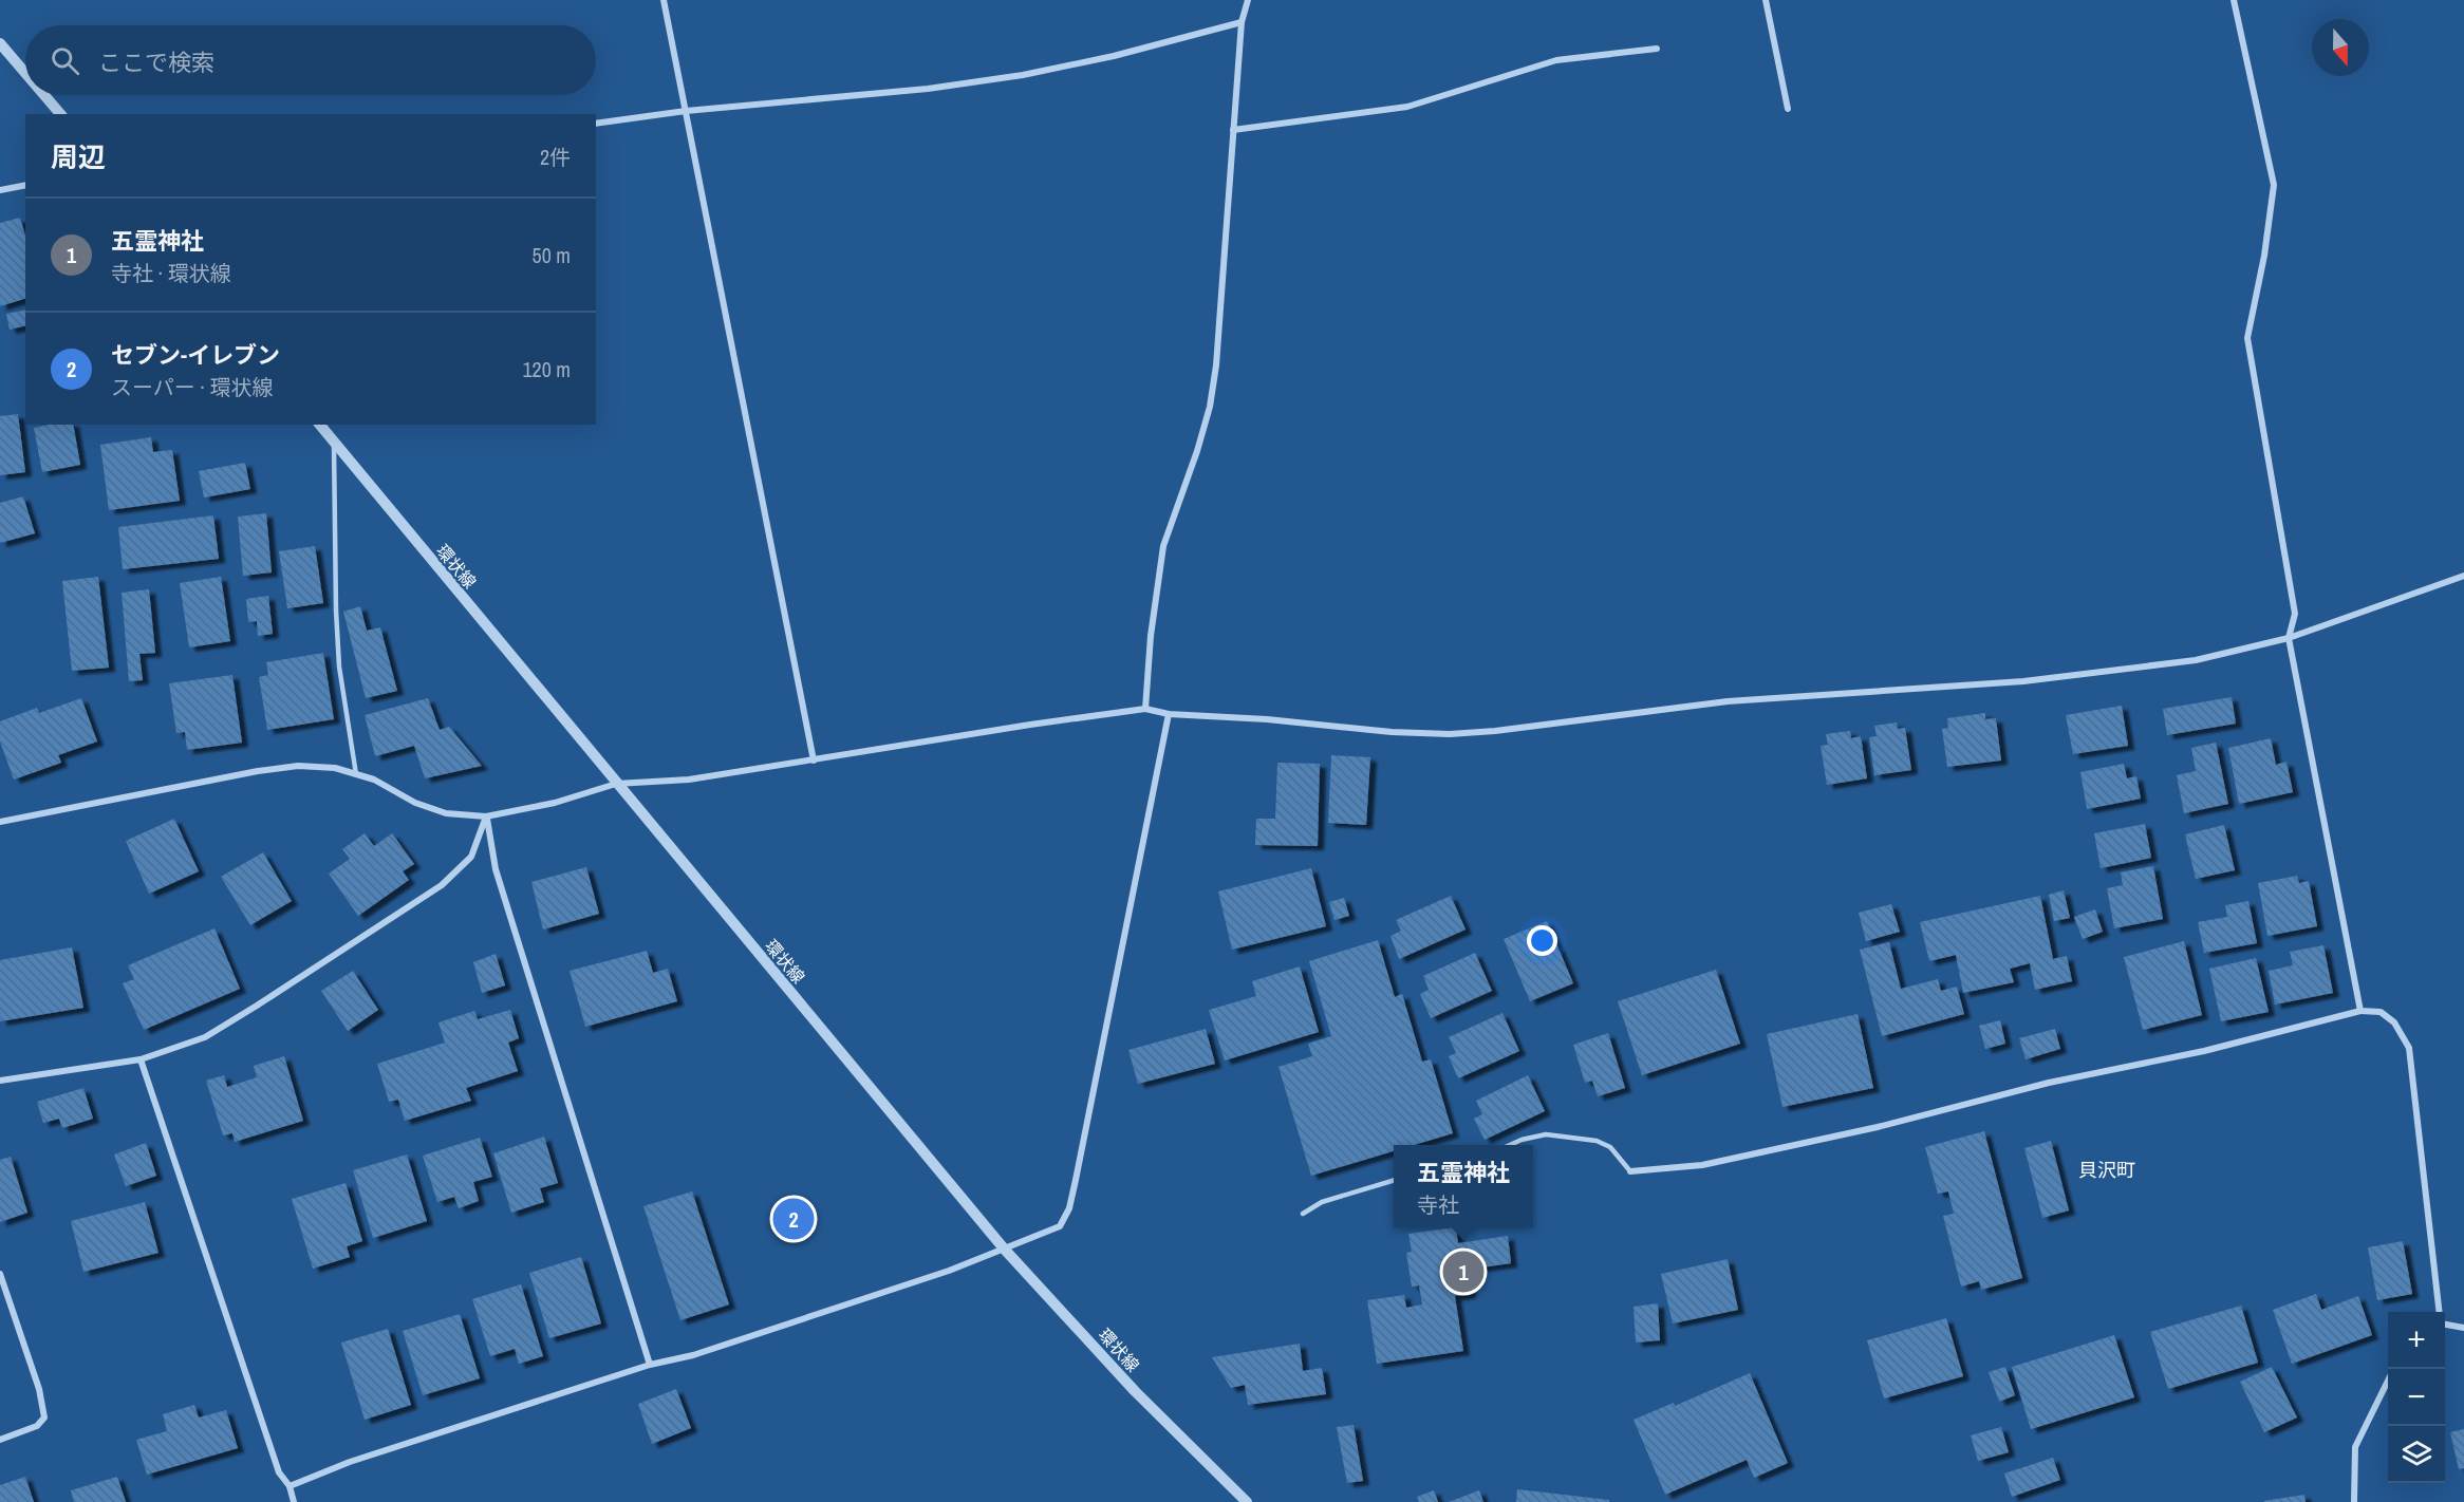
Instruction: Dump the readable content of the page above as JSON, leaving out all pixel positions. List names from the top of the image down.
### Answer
{
  "streets": {
    "street": ["環状線"]
  },
  "districts": ["貝沢町"],
  "north": "bottom",
  "page": {
    "search": "ここで検索",
    "heading": ["周辺", "2件"],
    "list": [
      {
        "mark": "1",
        "name": "五霊神社",
        "note": "寺社 · 環状線",
        "value": "50 m"
      },
      {
        "mark": "2",
        "name": "セブン-イレブン",
        "note": "スーパー · 環状線",
        "value": "120 m"
      }
    ],
    "popup": ["五霊神社", "寺社"],
    "pins": ["2", "1"],
    "map_buttons": ["+", "−"]
  }
}
